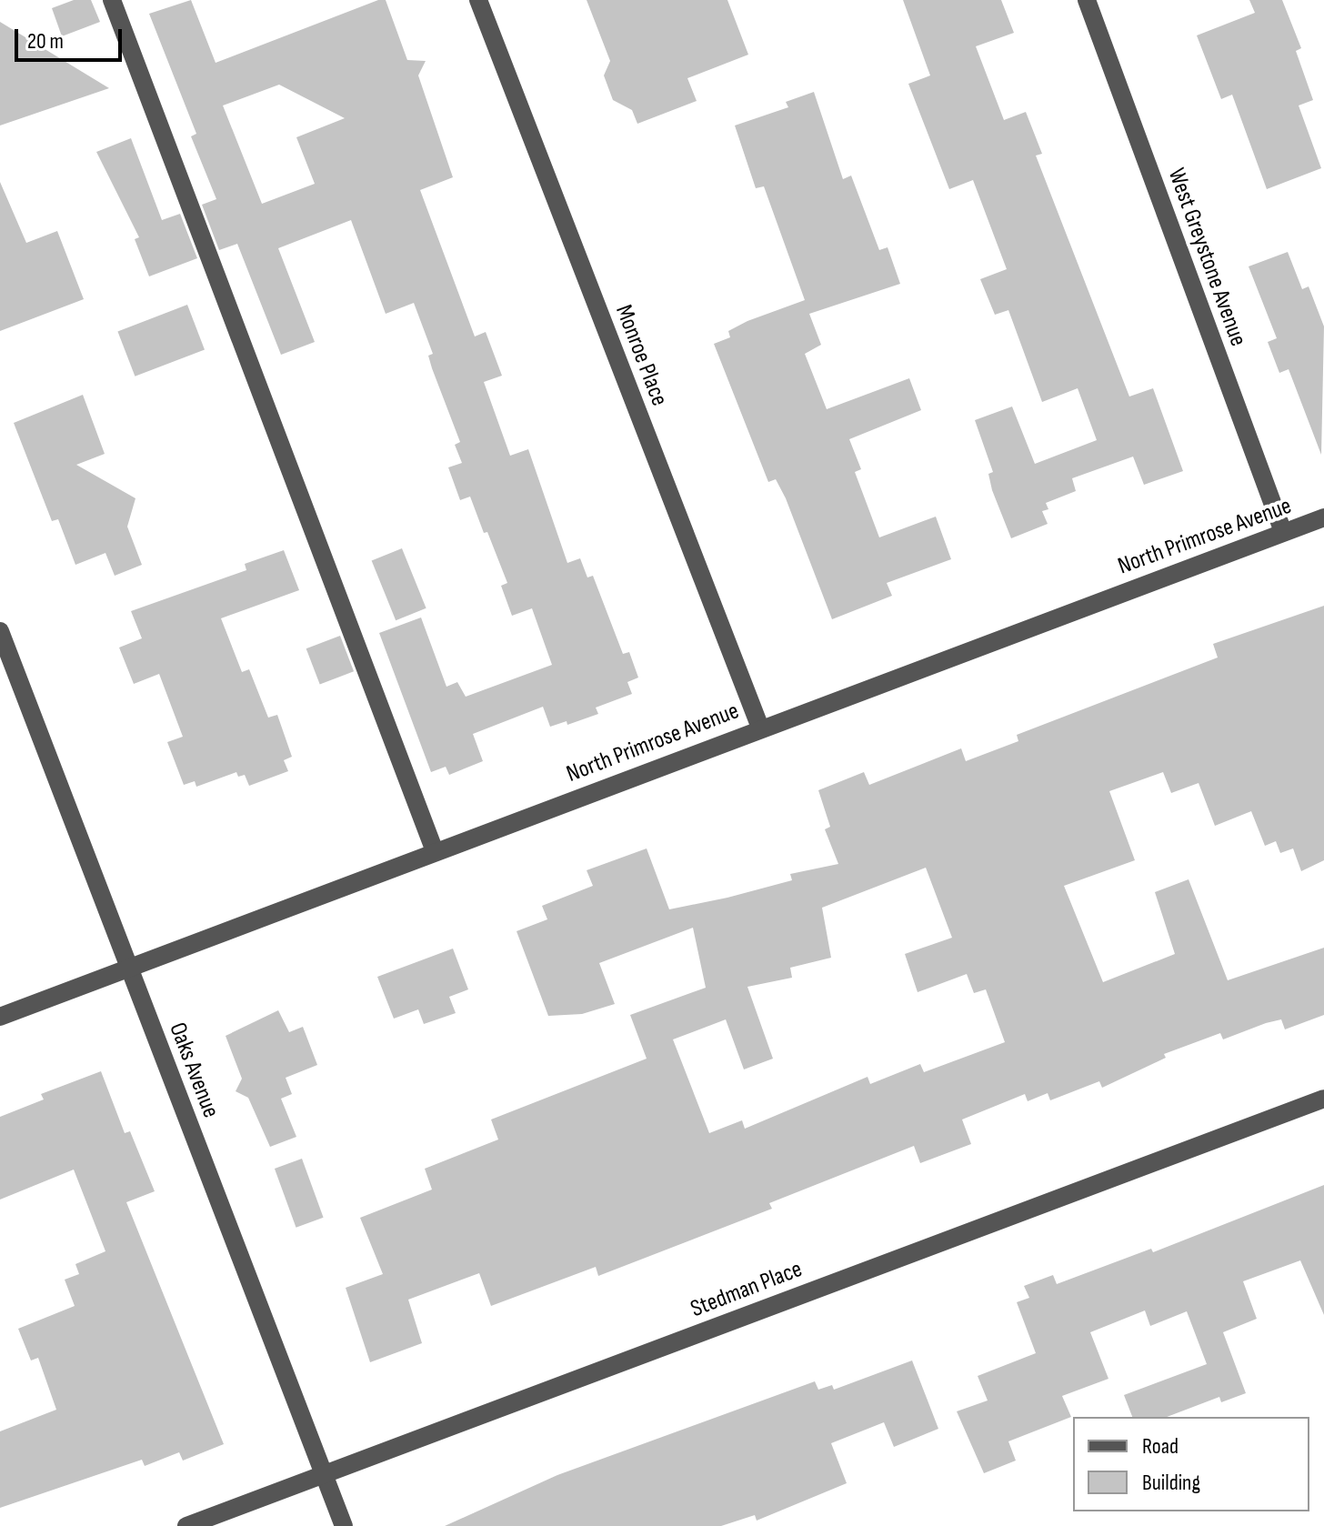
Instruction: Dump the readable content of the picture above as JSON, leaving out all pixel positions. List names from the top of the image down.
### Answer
{
  "streets": {
    "street": [
      "West Greystone Avenue",
      "Monroe Place",
      "North Primrose Avenue",
      "Oaks Avenue",
      "Stedman Place"
    ]
  },
  "crossings": [
    ["West Greystone Avenue", "North Primrose Avenue"],
    ["Monroe Place", "North Primrose Avenue"],
    ["North Primrose Avenue", "Oaks Avenue"],
    ["Oaks Avenue", "Stedman Place"]
  ],
  "legend": ["Road", "Building"],
  "scale_bar": "20 m"
}
